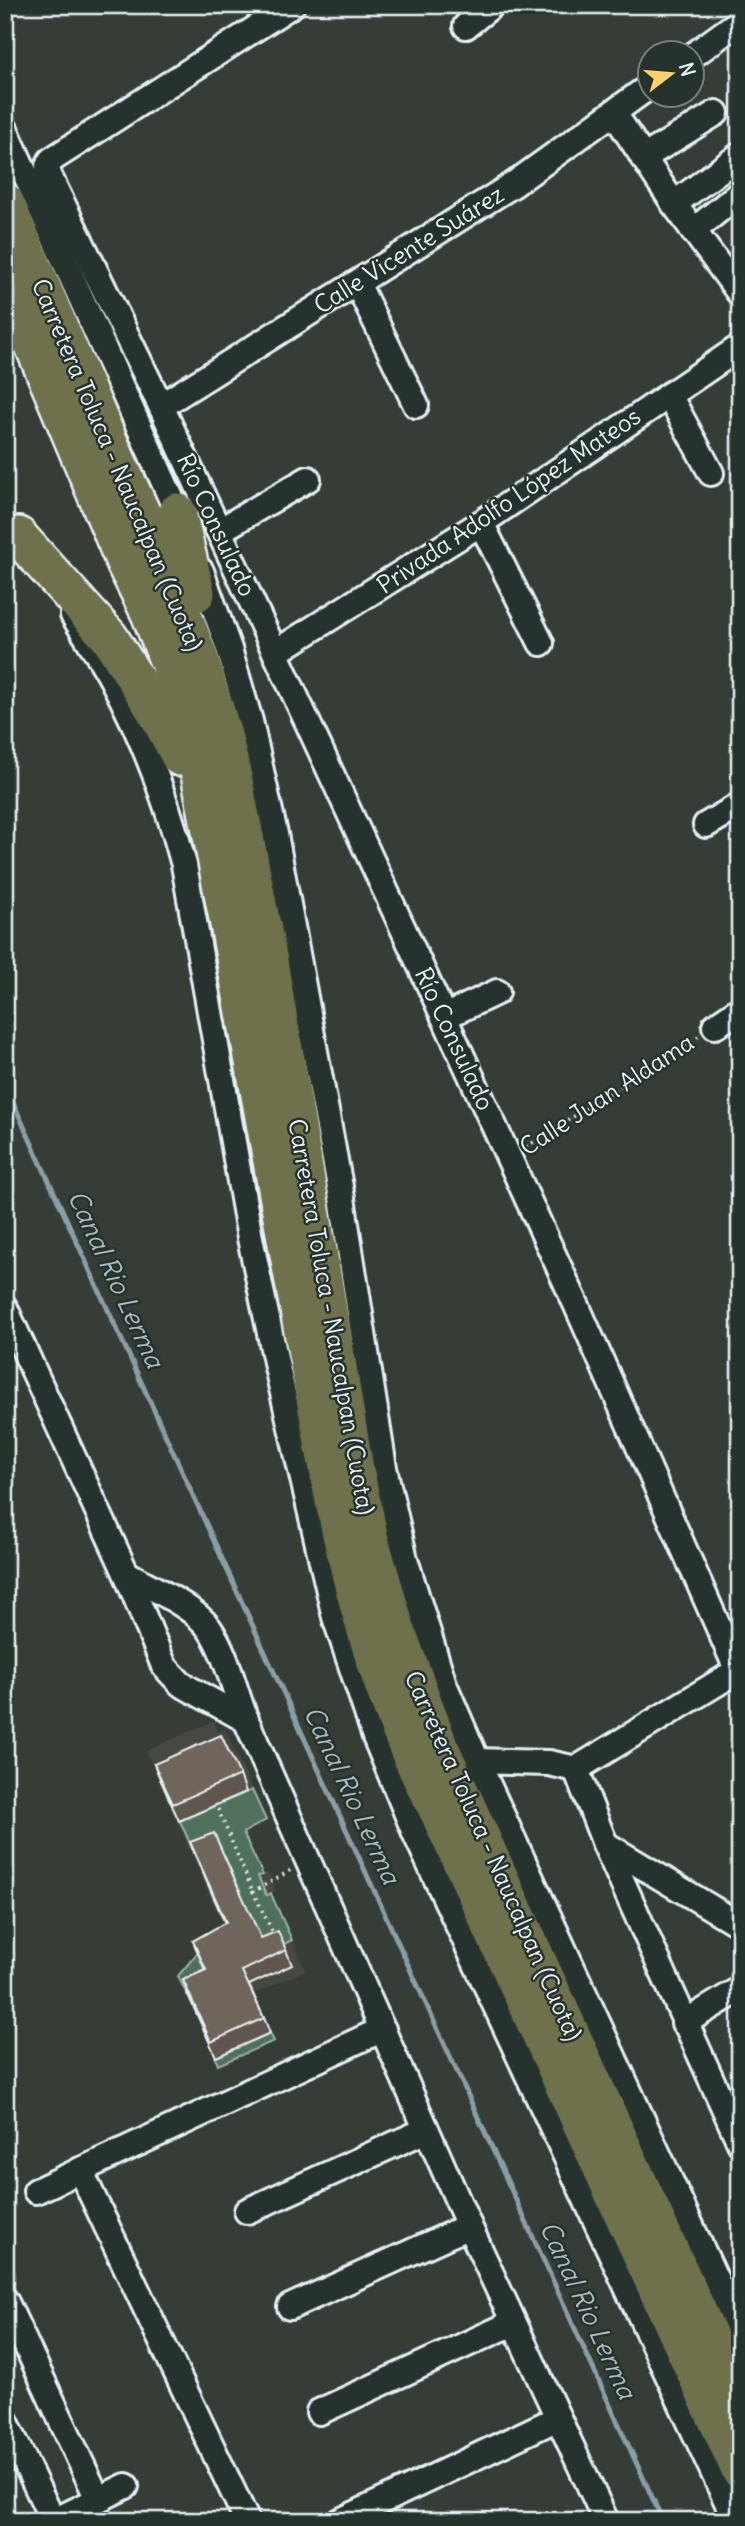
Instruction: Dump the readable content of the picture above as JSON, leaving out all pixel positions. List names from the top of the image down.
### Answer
{
  "streets": {
    "highway": ["Carretera Toluca - Naucalpan (Cuota)"],
    "street": [
      "Calle Vicente Suárez",
      "Privada Adolfo López Mateos",
      "Río Consulado",
      "Calle Juan Aldama"
    ]
  },
  "crossings": [
    ["Calle Vicente Suárez", "Río Consulado"],
    ["Privada Adolfo López Mateos", "Río Consulado"],
    ["Río Consulado", "Calle Juan Aldama"]
  ],
  "water": ["Canal Rio Lerma"],
  "north": "right"
}
